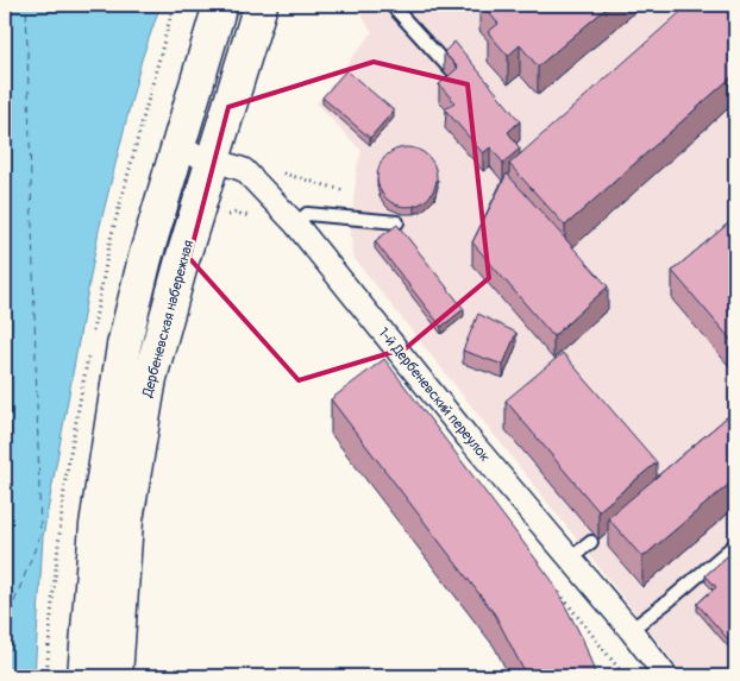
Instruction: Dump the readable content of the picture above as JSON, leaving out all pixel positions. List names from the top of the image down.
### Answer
{
  "streets": {
    "main road": ["Дербеневская набережная"],
    "street": ["1-й Дербеневский переулок"]
  },
  "crossings": [
    ["Дербеневская набережная", "1-й Дербеневский переулок"]
  ]
}
